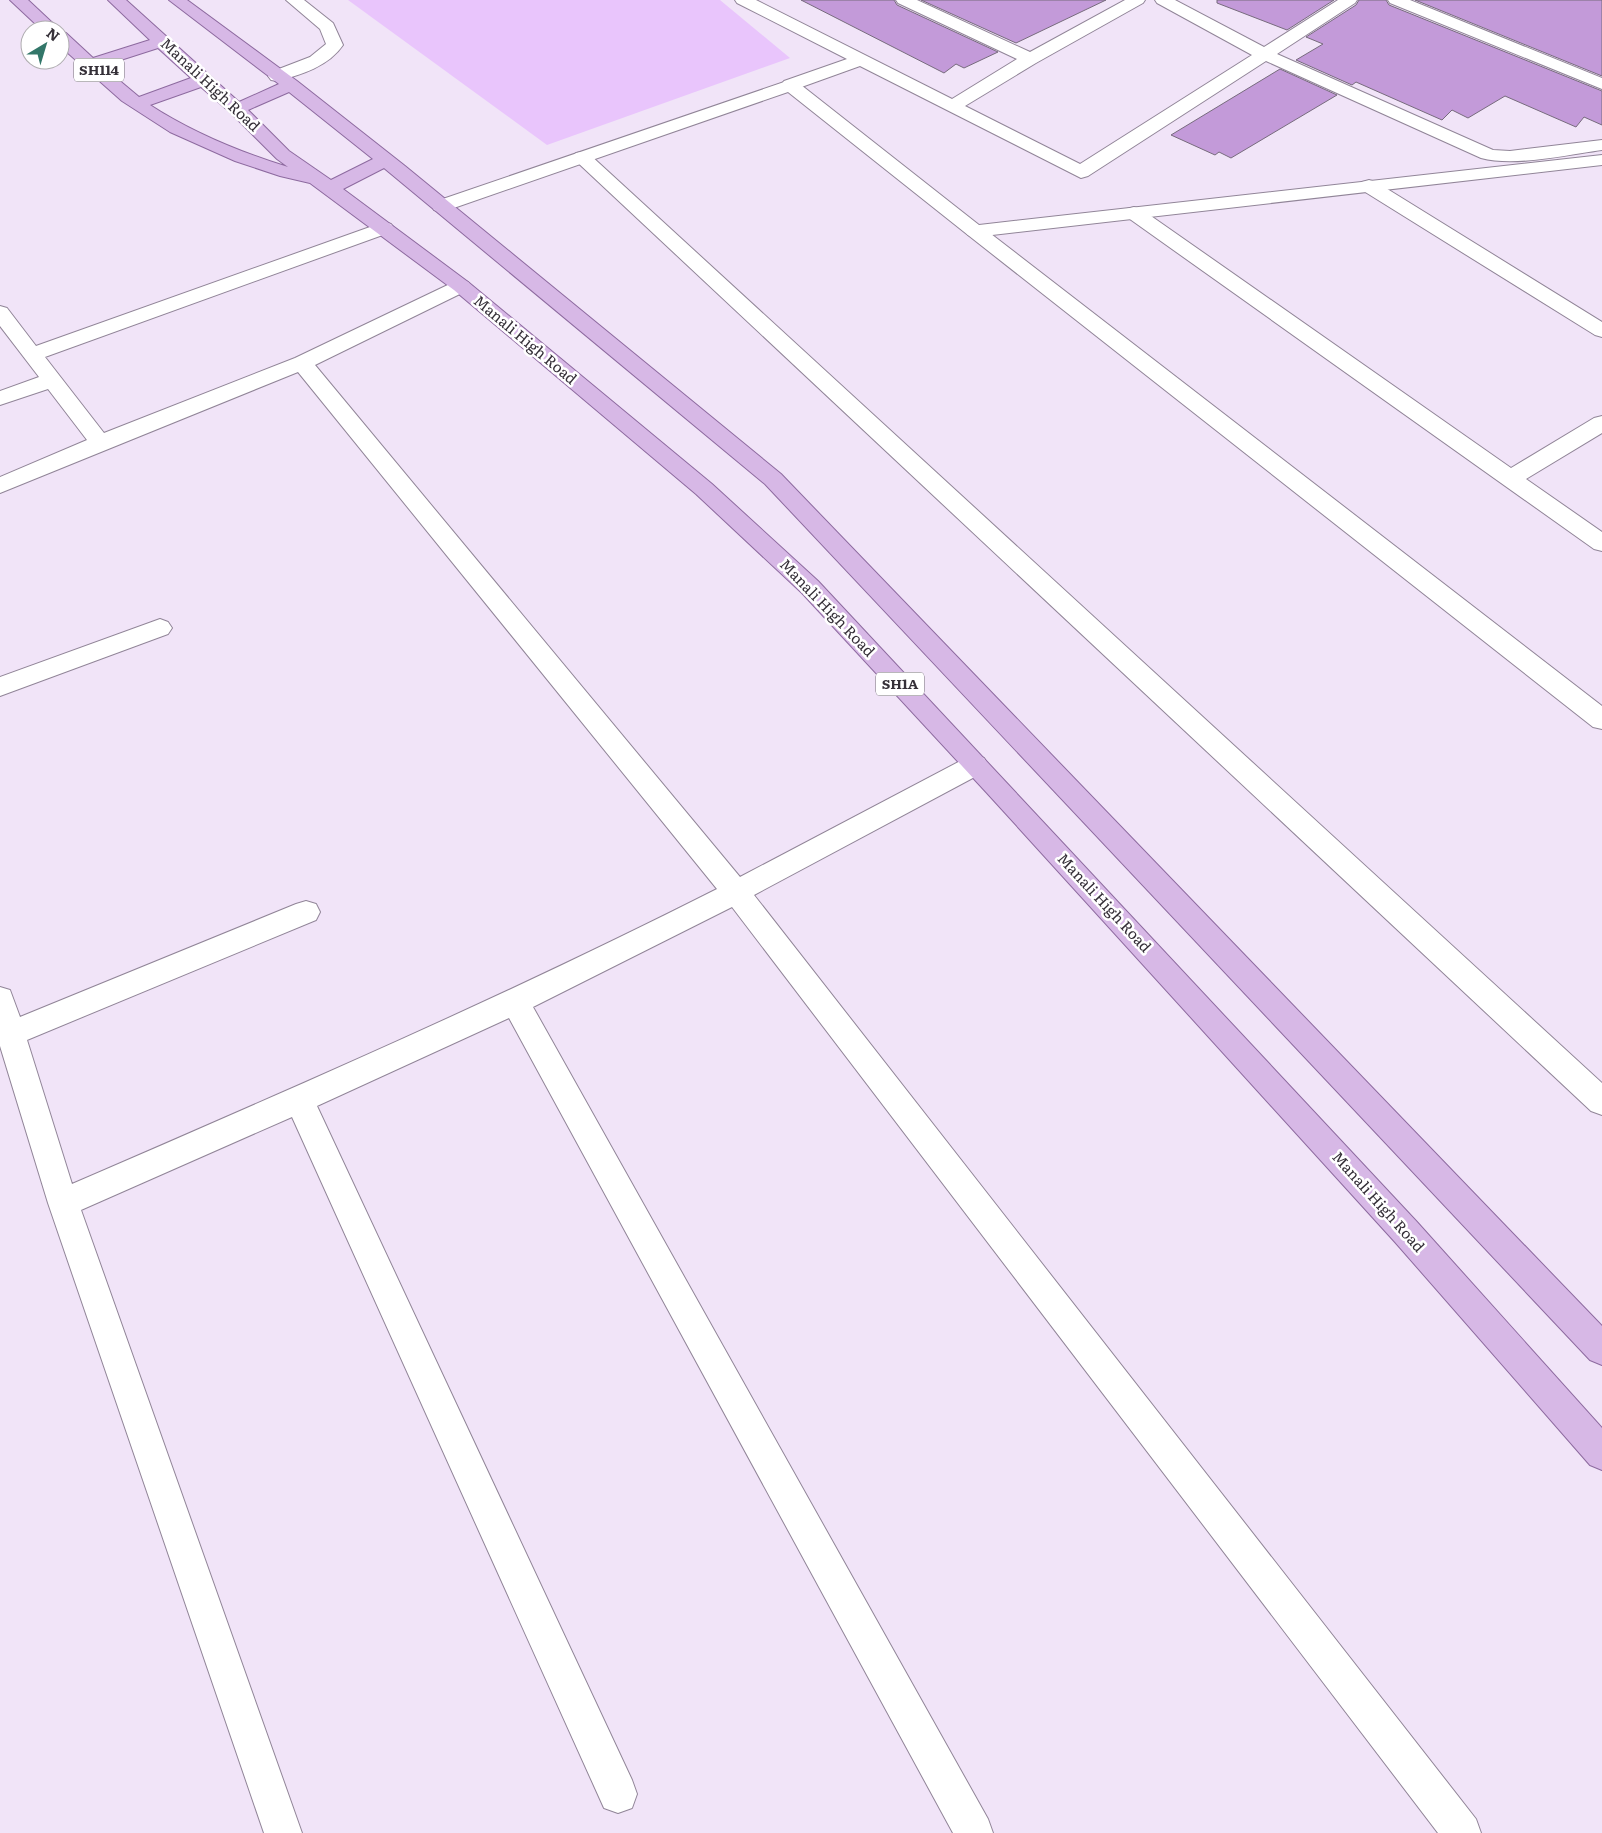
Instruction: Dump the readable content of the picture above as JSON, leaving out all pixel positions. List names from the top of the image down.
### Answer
{
  "streets": {
    "main road": ["SH114", "Manali High Road", "SH1A"]
  },
  "north": "top right"
}
